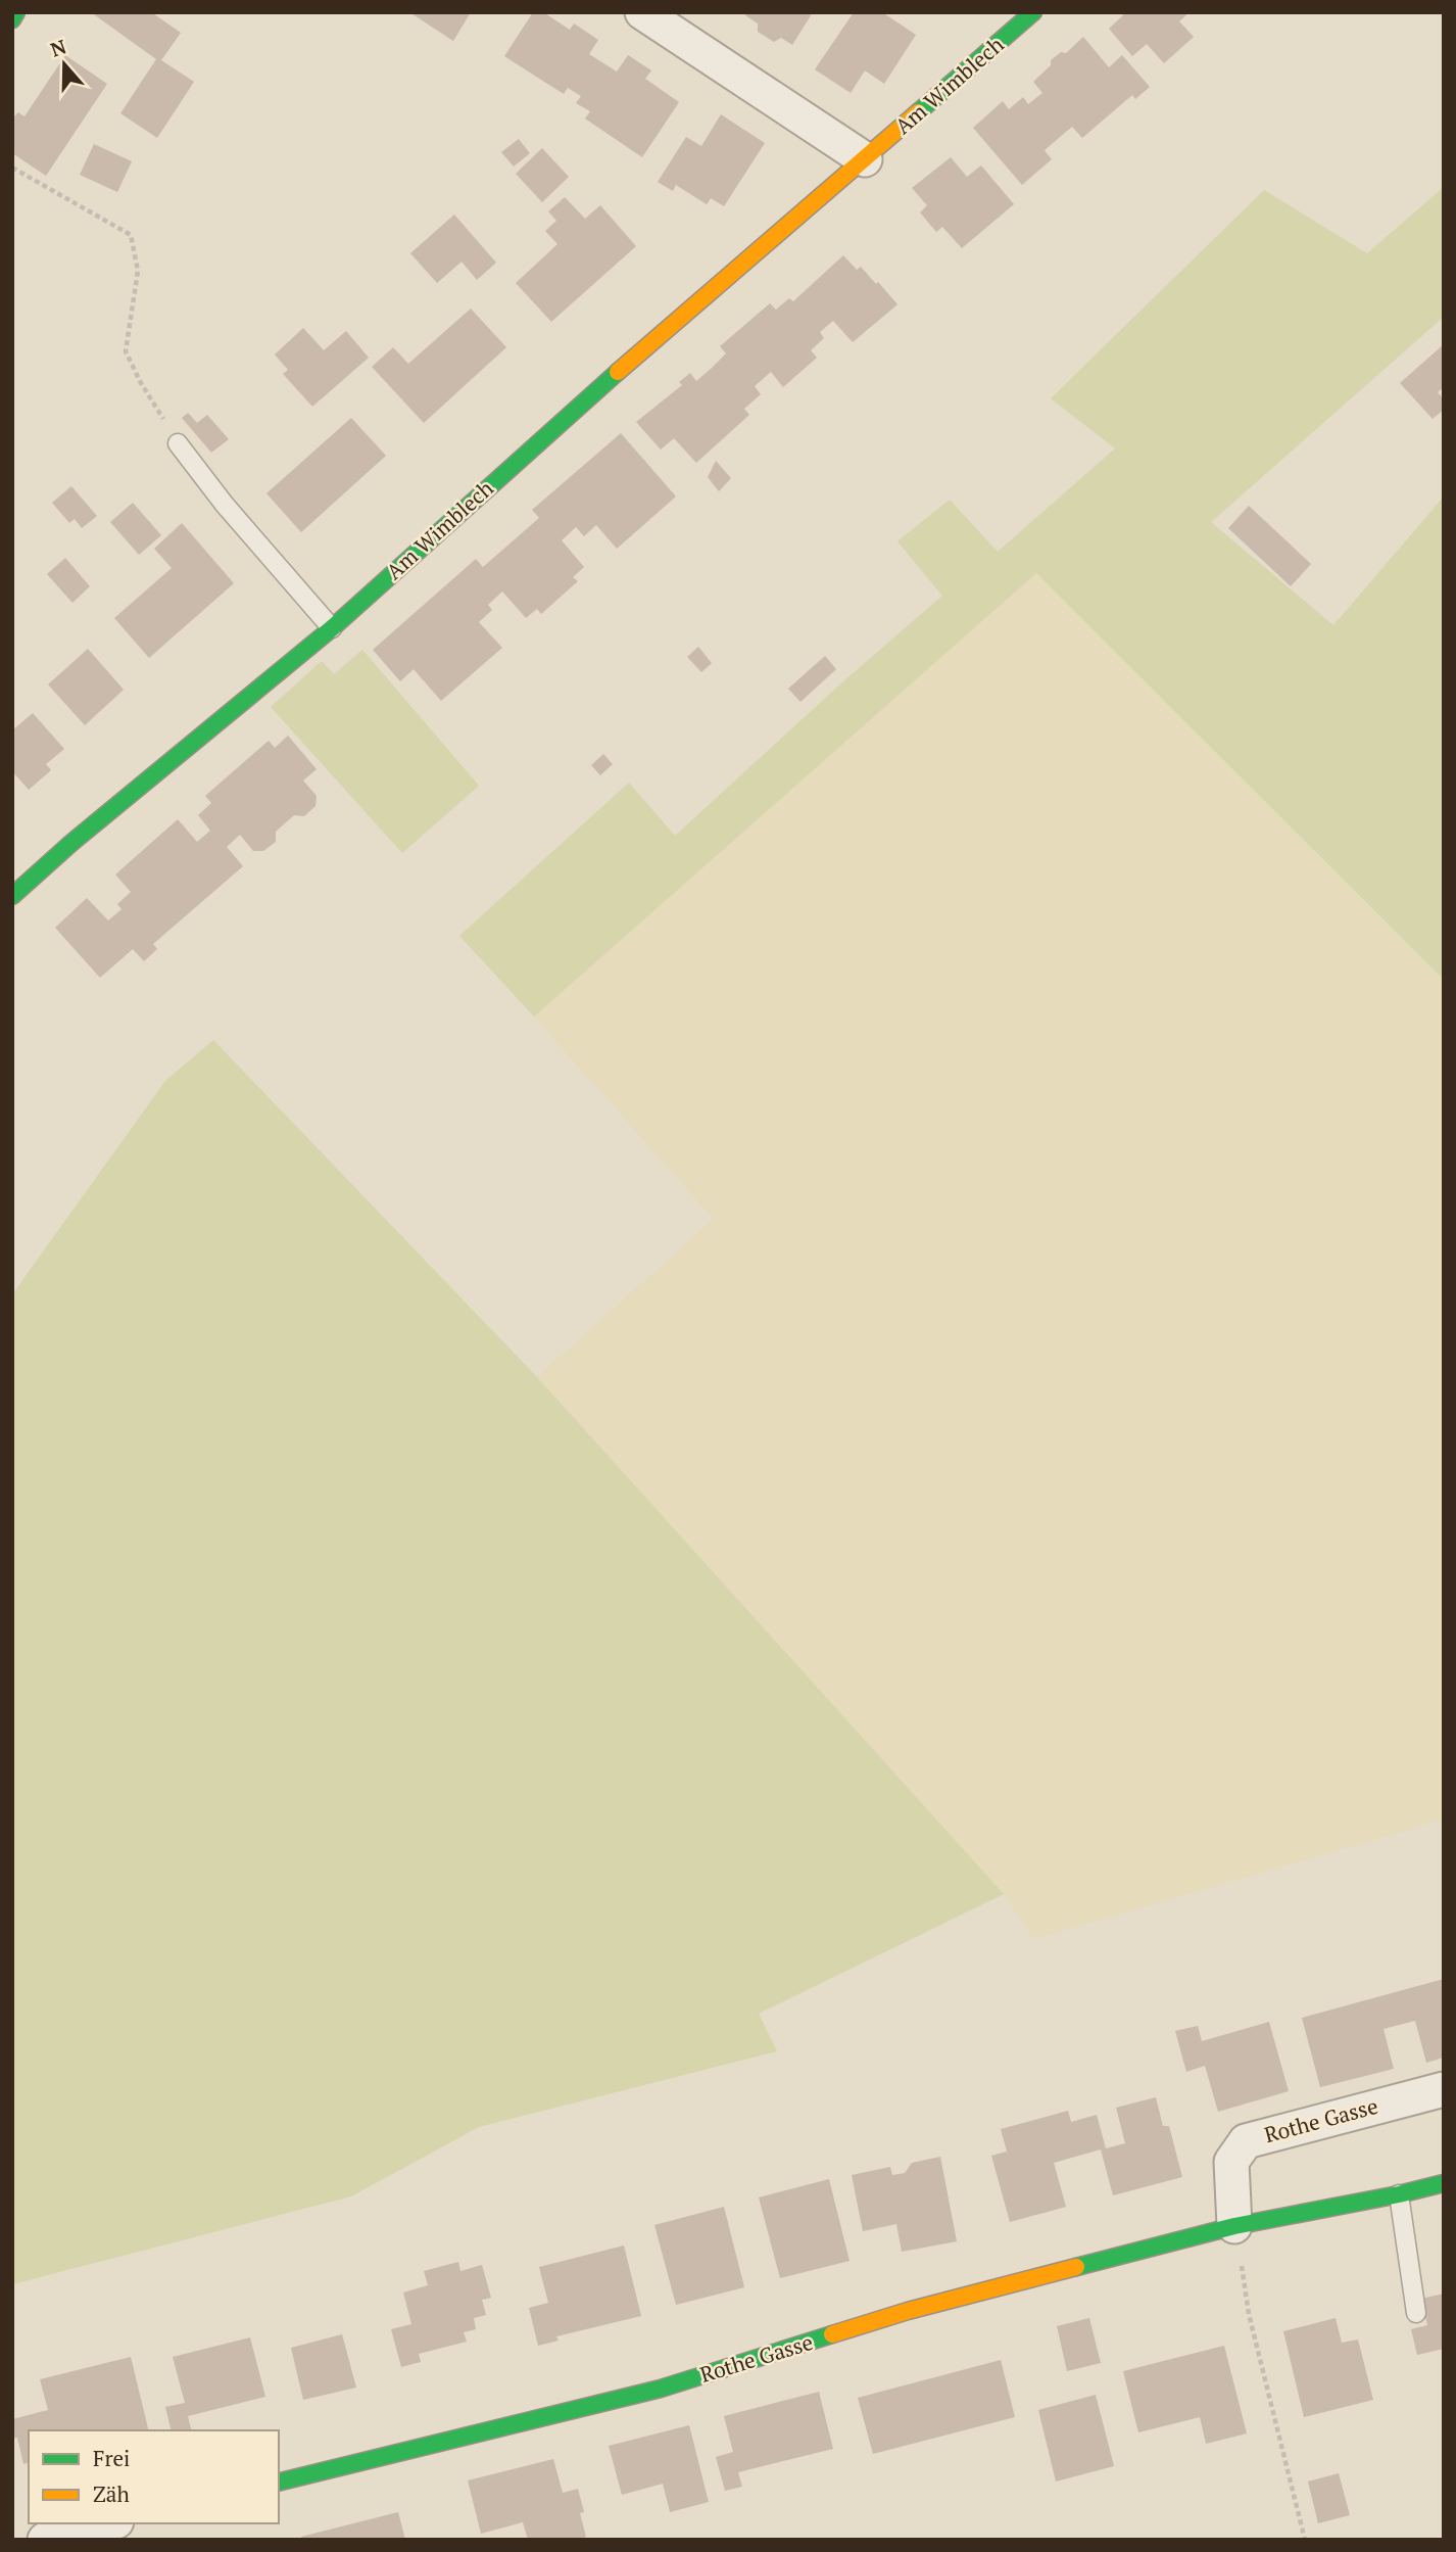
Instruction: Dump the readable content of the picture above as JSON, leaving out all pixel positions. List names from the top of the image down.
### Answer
{
  "streets": {
    "street": ["Am Wimblech", "Rothe Gasse"]
  },
  "legend": ["Frei", "Zäh"],
  "north": "top"
}
